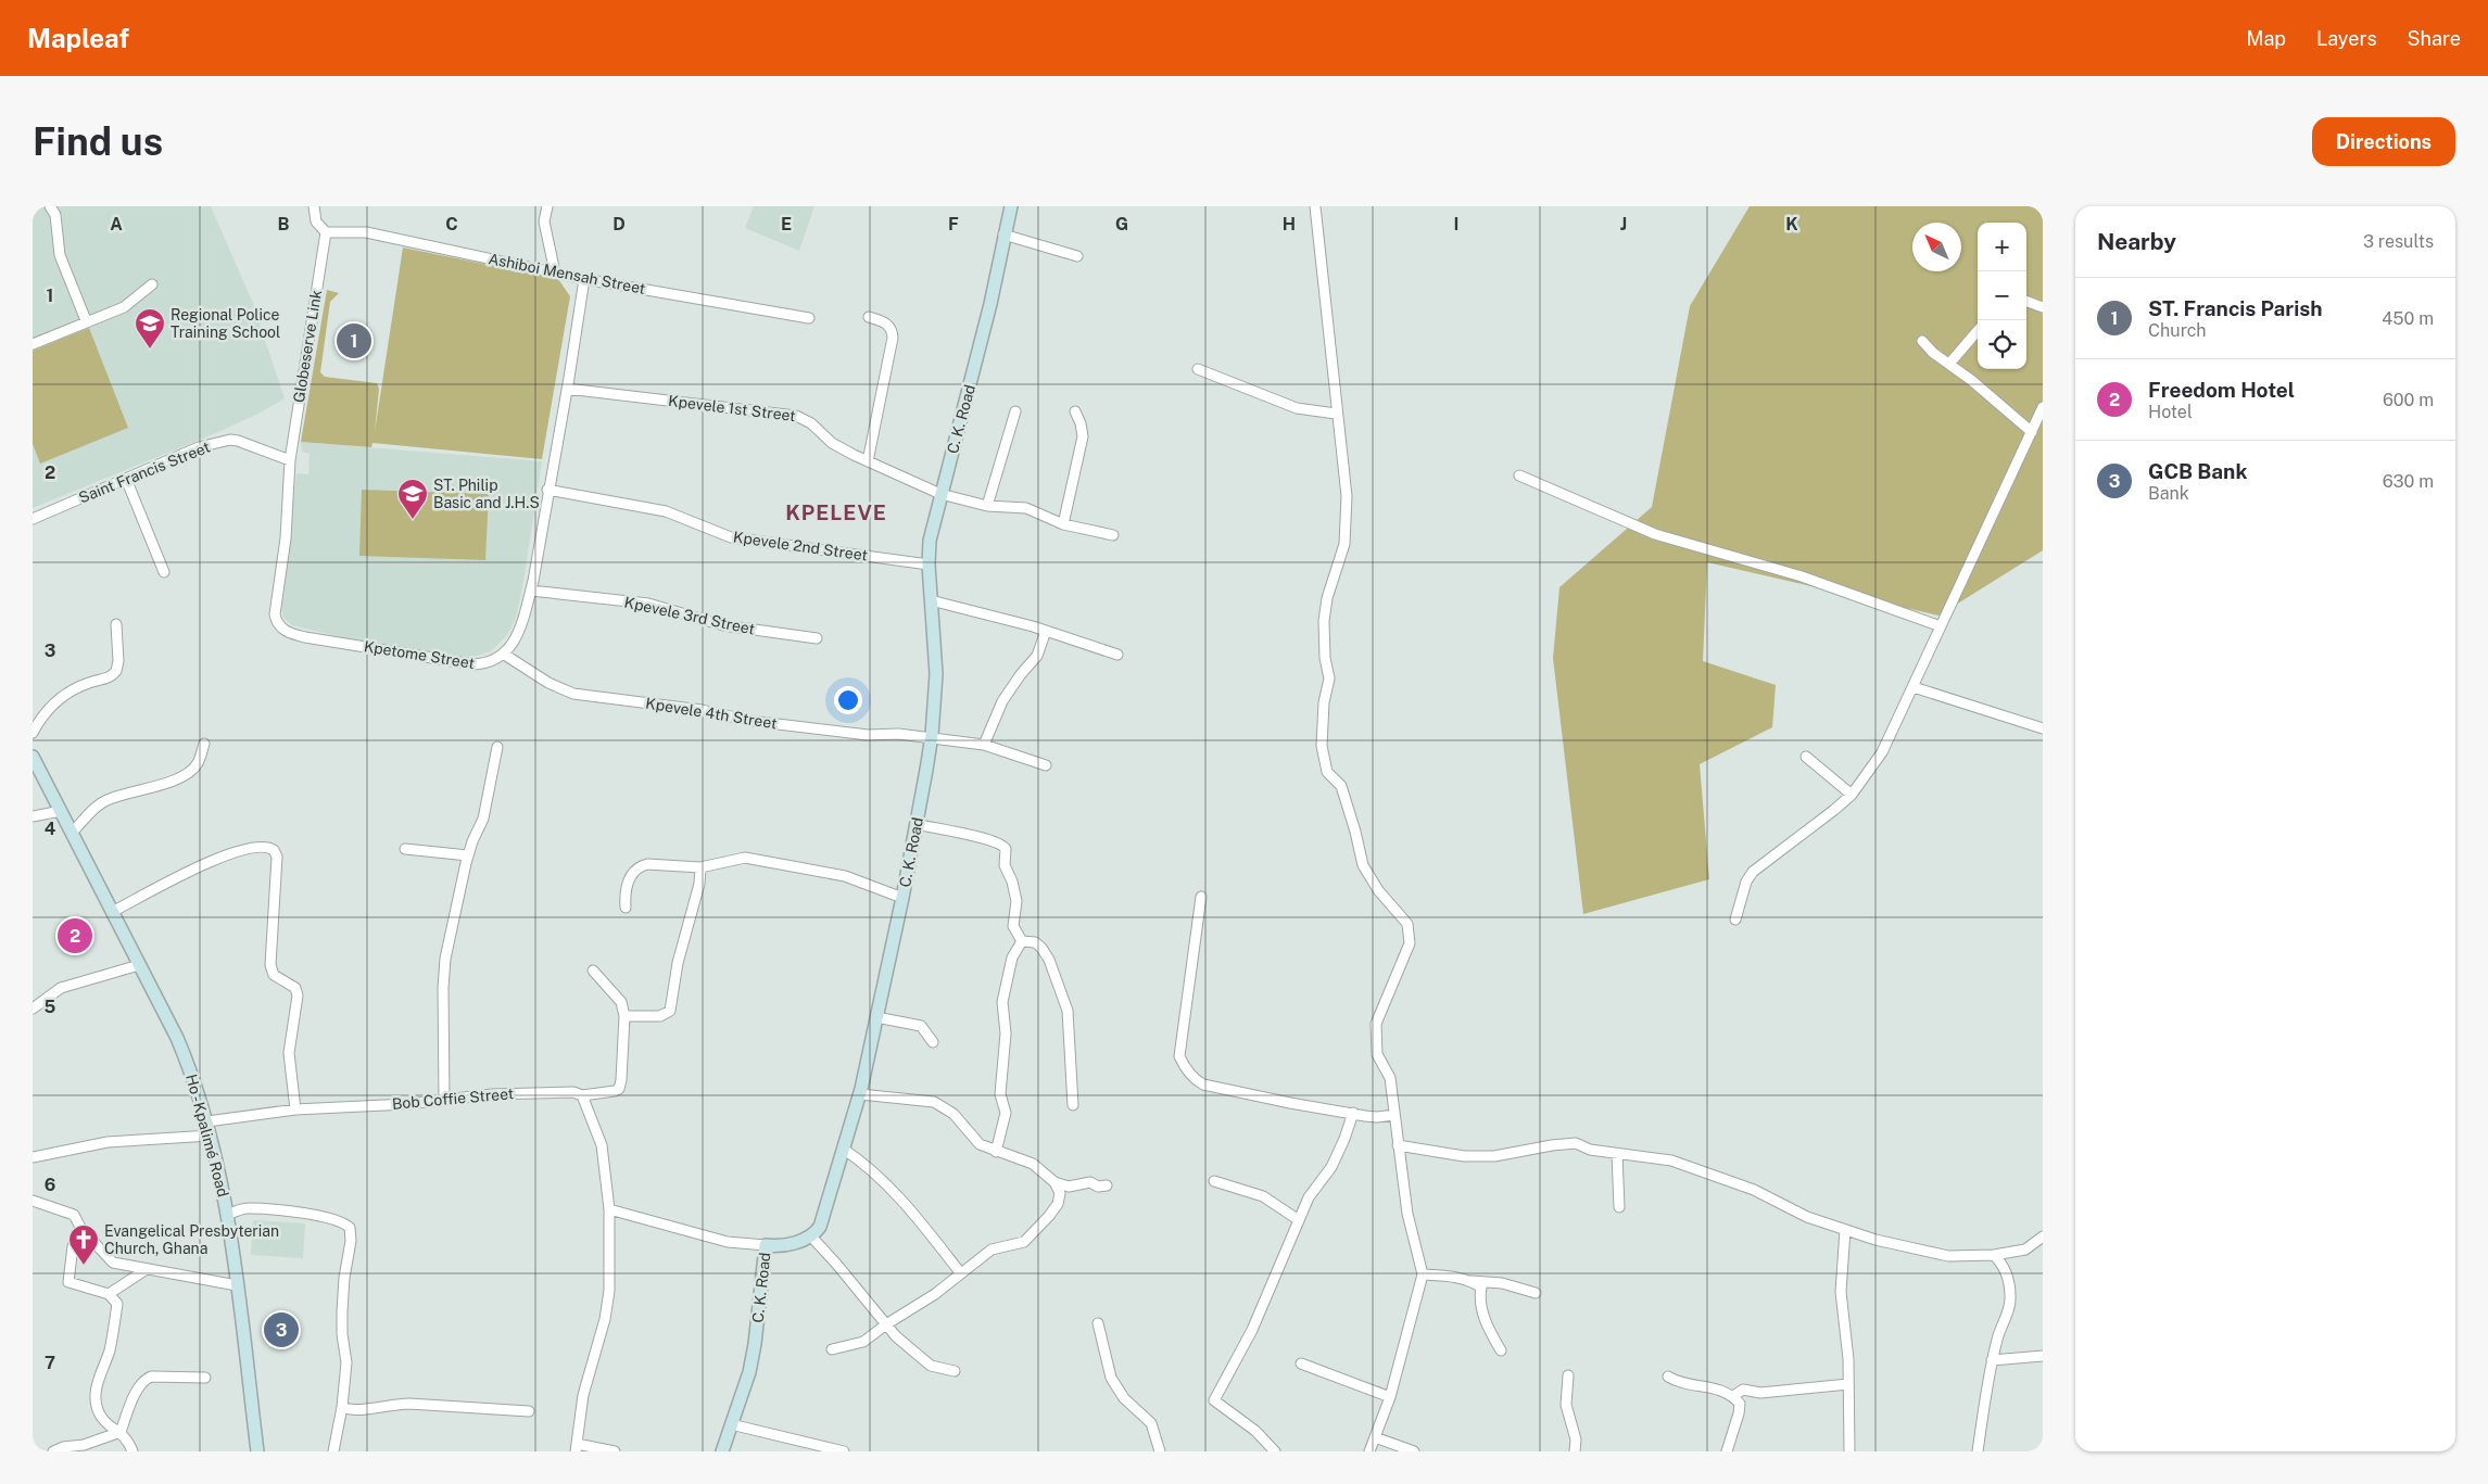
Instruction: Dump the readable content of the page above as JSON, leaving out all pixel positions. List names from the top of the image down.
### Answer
{
  "streets": {
    "street": [
      "Ashiboi Mensah Street",
      "Globeserve Link",
      "Kpevele 1st Street",
      "C. K. Road",
      "Saint Francis Street",
      "Kpevele 2nd Street",
      "Kpevele 3rd Street",
      "Kpetome Street",
      "Kpevele 4th Street",
      "Bob Coffie Street",
      "Ho - Kpalimé Road"
    ]
  },
  "crossings": [
    ["Ashiboi Mensah Street", "Globeserve Link"],
    ["Globeserve Link", "Saint Francis Street"],
    ["Globeserve Link", "Kpetome Street"],
    ["Kpevele 1st Street", "C. K. Road"],
    ["C. K. Road", "Kpevele 2nd Street"],
    ["C. K. Road", "Kpevele 4th Street"],
    ["Saint Francis Street", "Kpetome Street"],
    ["Kpetome Street", "Kpevele 4th Street"],
    ["Bob Coffie Street", "Ho - Kpalimé Road"]
  ],
  "districts": ["KPELEVE"],
  "places": {
    "school or university": ["Regional Police Training School", "ST. Philip Basic and J.H.S"],
    "church": ["Evangelical Presbyterian Church, Ghana"]
  },
  "north": "top left",
  "page": {
    "header": "Mapleaf",
    "nav": ["Map", "Layers", "Share"],
    "buttons": "Directions",
    "title": "Find us",
    "heading": ["Nearby", "3 results"],
    "map_buttons": ["+", "−"],
    "list": [
      {
        "mark": "1",
        "name": "ST. Francis Parish",
        "note": "Church",
        "value": "450 m"
      },
      {
        "mark": "2",
        "name": "Freedom Hotel",
        "note": "Hotel",
        "value": "600 m"
      },
      {
        "mark": "3",
        "name": "GCB Bank",
        "note": "Bank",
        "value": "630 m"
      }
    ],
    "pins": ["1", "2", "3"]
  },
  "grid": {
    "columns": [
      "A",
      "B",
      "C",
      "D",
      "E",
      "F",
      "G",
      "H",
      "I",
      "J",
      "K"
    ],
    "rows": [
      "1",
      "2",
      "3",
      "4",
      "5",
      "6",
      "7"
    ]
  }
}
